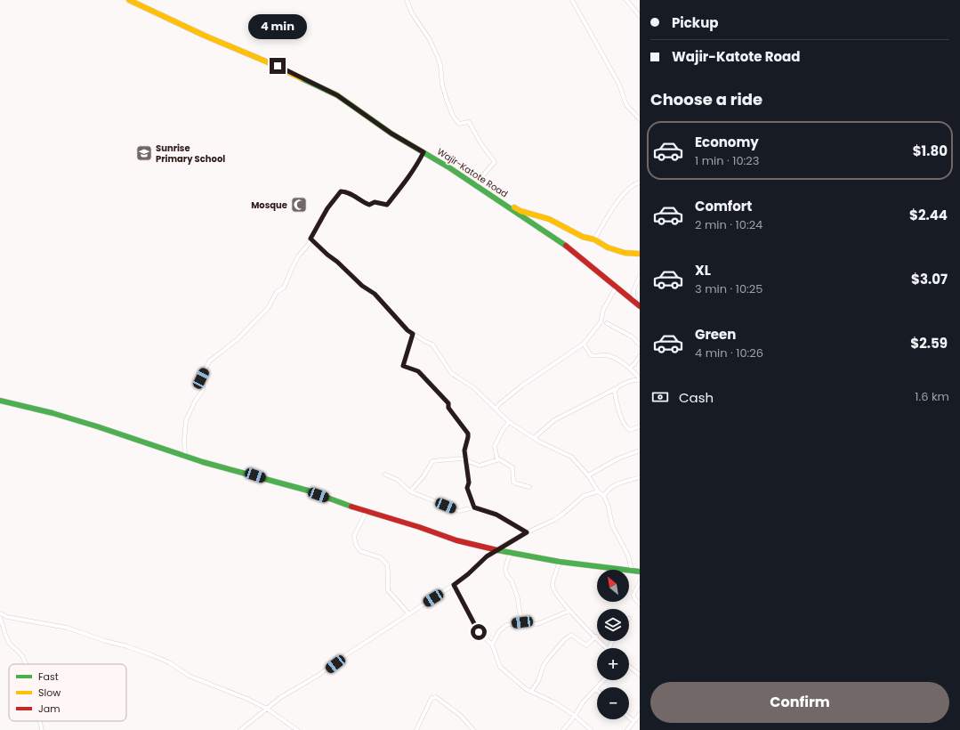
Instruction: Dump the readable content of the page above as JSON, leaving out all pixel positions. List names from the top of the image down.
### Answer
{
  "streets": {
    "street": ["Wajir-Katote Road"]
  },
  "places": {
    "school or university": ["Sunrise Primary School"],
    "mosque": ["Mosque"]
  },
  "legend": ["Fast", "Slow", "Jam"],
  "north": "top left",
  "page": {
    "banner": ["Pickup", "Wajir-Katote Road"],
    "bubble": "4 min",
    "heading": "Choose a ride",
    "list": [
      {
        "name": "Economy",
        "note": "1 min · 10:23",
        "value": "$1.80"
      },
      {
        "name": "Comfort",
        "note": "2 min · 10:24",
        "value": "$2.44"
      },
      {
        "name": "XL",
        "note": "3 min · 10:25",
        "value": "$3.07"
      },
      {
        "name": "Green",
        "note": "4 min · 10:26",
        "value": "$2.59"
      }
    ],
    "pay": ["Cash", "1.6 km"],
    "map_buttons": ["+", "−"],
    "buttons": "Confirm"
  }
}
